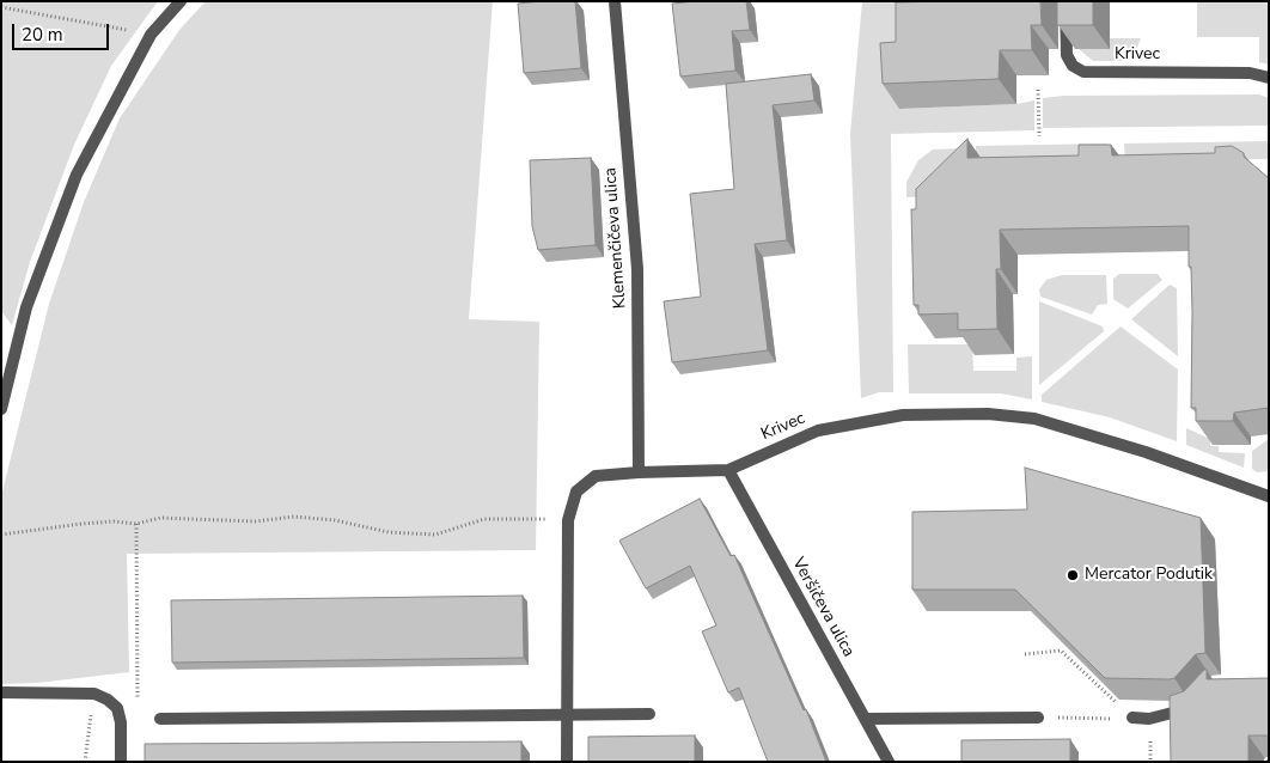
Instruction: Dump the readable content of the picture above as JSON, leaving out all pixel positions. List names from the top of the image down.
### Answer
{
  "streets": {
    "street": ["Krivec", "Klemenčičeva ulica", "Veršičeva ulica"]
  },
  "crossings": [
    ["Krivec", "Klemenčičeva ulica"],
    ["Krivec", "Veršičeva ulica"]
  ],
  "places": ["Mercator Podutik"],
  "scale_bar": "20 m"
}
